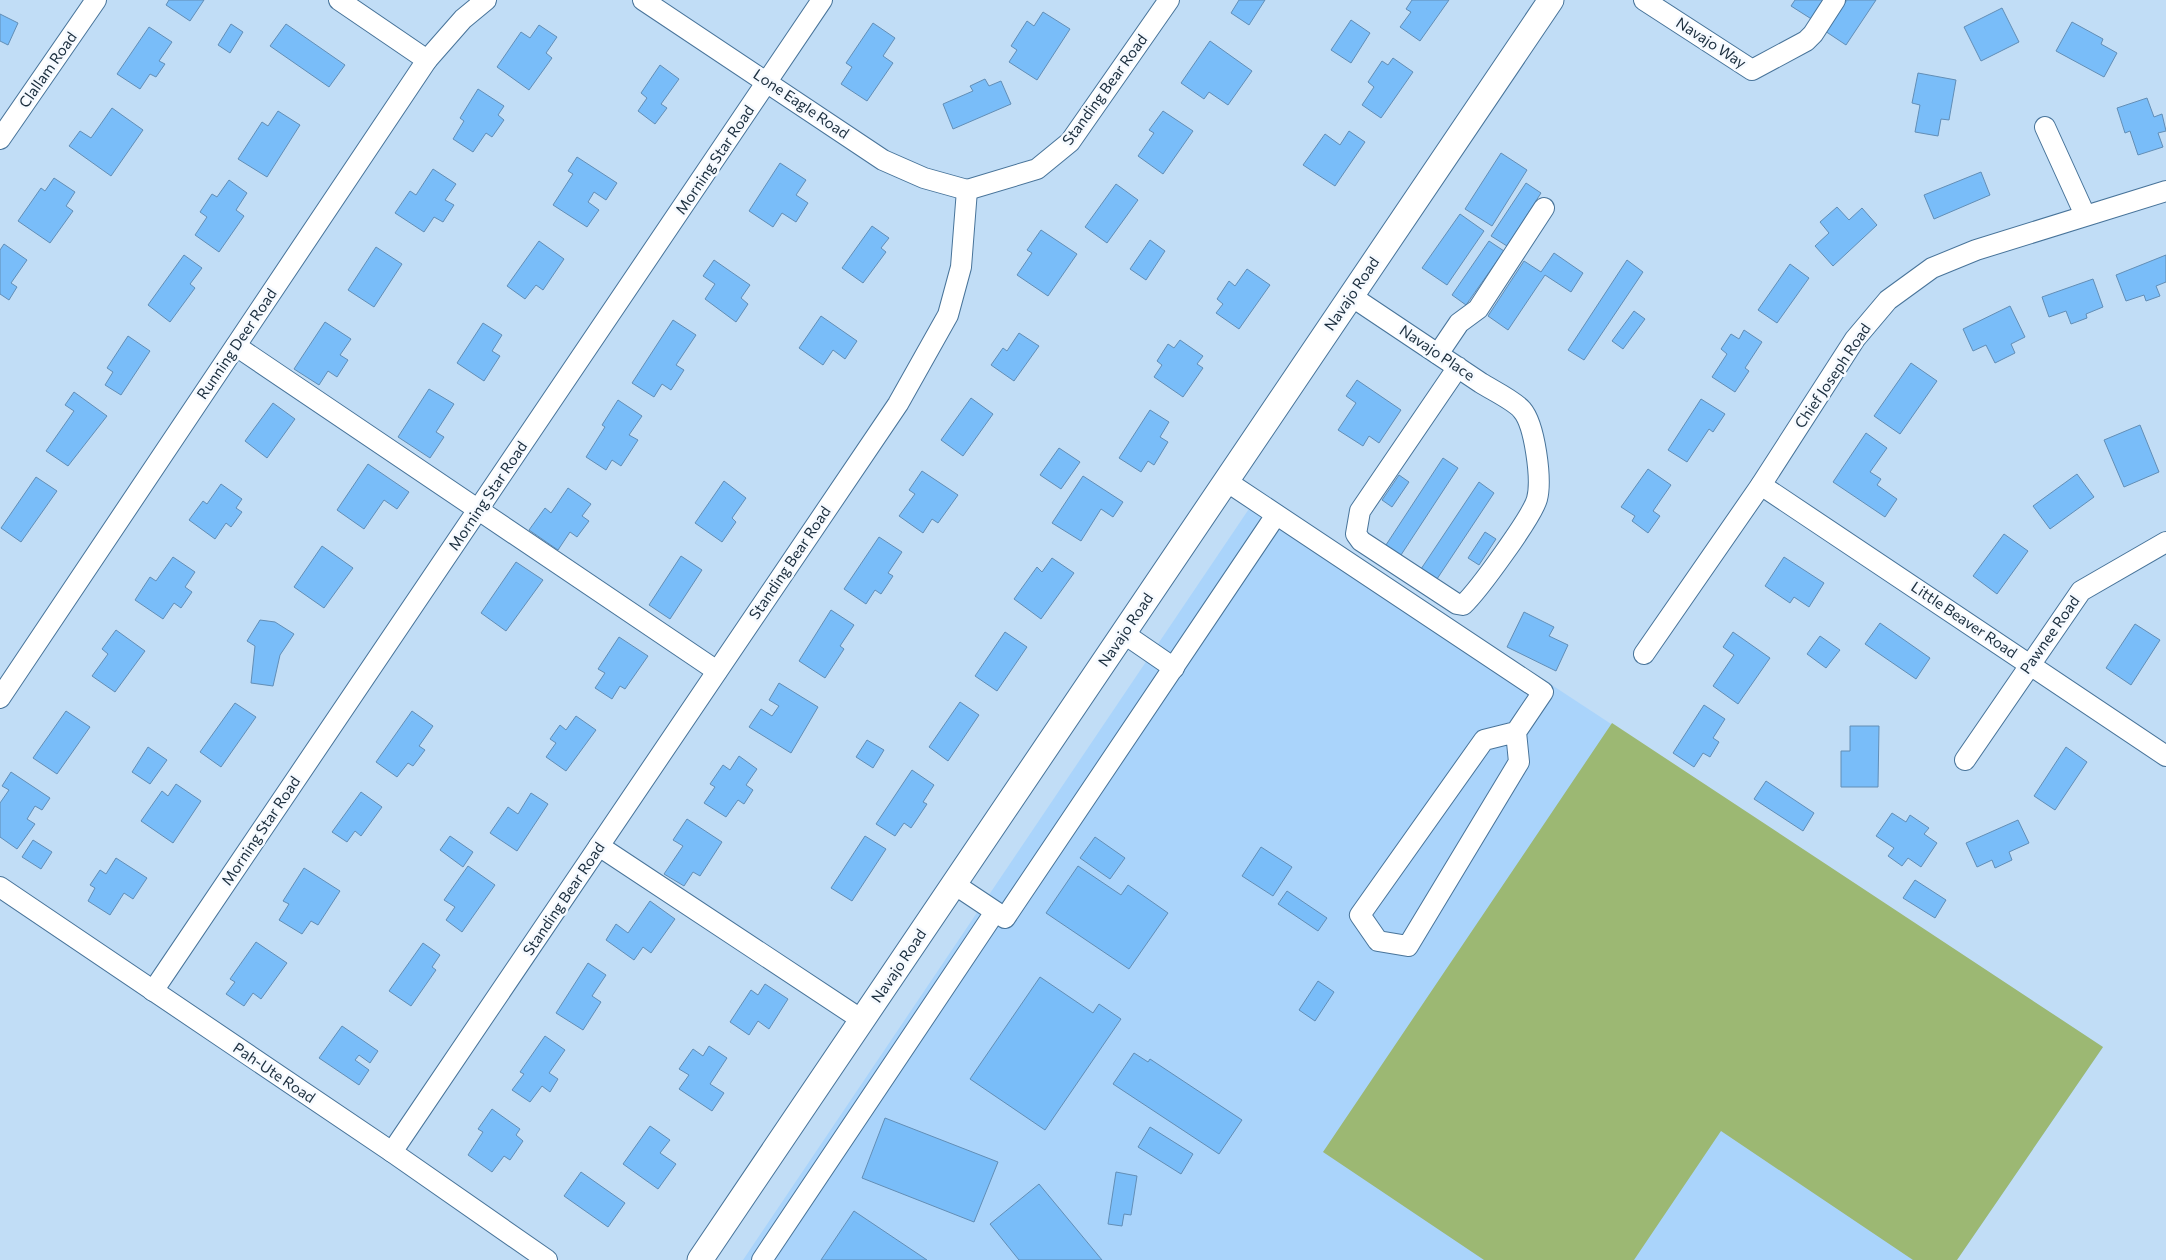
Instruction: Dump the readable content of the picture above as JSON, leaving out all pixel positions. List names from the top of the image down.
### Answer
{
  "streets": {
    "main road": ["Navajo Road"],
    "street": [
      "Navajo Way",
      "Clallam Road",
      "Standing Bear Road",
      "Lone Eagle Road",
      "Morning Star Road",
      "Running Deer Road",
      "Navajo Place",
      "Chief Joseph Road",
      "Little Beaver Road",
      "Pawnee Road",
      "Pah-Ute Road"
    ]
  },
  "crossings": [
    ["Standing Bear Road", "Lone Eagle Road"],
    ["Standing Bear Road", "Pah-Ute Road"],
    ["Lone Eagle Road", "Morning Star Road"],
    ["Morning Star Road", "Pah-Ute Road"],
    ["Navajo Road", "Navajo Place"],
    ["Chief Joseph Road", "Little Beaver Road"],
    ["Little Beaver Road", "Pawnee Road"]
  ]
}
